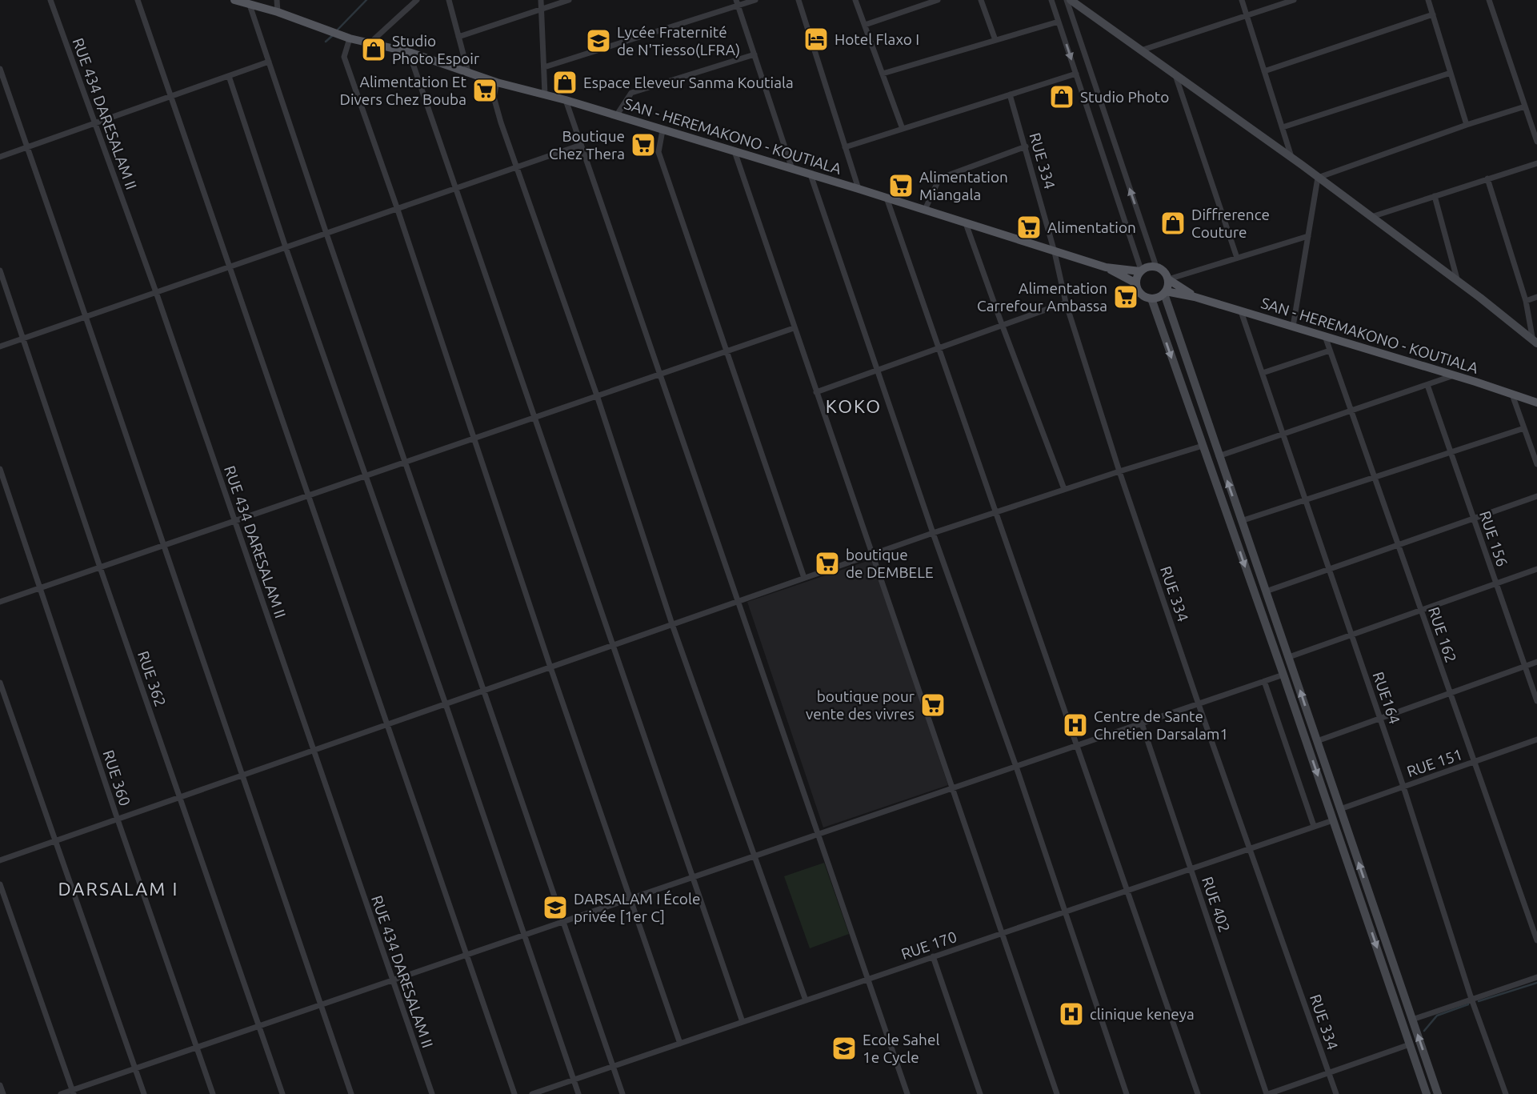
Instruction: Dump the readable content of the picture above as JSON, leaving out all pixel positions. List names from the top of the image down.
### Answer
{
  "streets": {
    "main road": ["SAN - HEREMAKONO - KOUTIALA"],
    "street": [
      "RUE 434 DARESALAM II",
      "RUE 334",
      "RUE 156",
      "RUE 162",
      "RUE 362",
      "RUE164",
      "RUE 151",
      "RUE 360",
      "RUE 402",
      "RUE 170"
    ]
  },
  "crossings": [
    ["SAN - HEREMAKONO - KOUTIALA", "RUE 334"],
    ["SAN - HEREMAKONO - KOUTIALA", "RUE 162"],
    ["SAN - HEREMAKONO - KOUTIALA", "RUE164"],
    ["RUE 334", "RUE 170"],
    ["RUE 162", "RUE 151"],
    ["RUE164", "RUE 151"],
    ["RUE 402", "RUE 170"]
  ],
  "districts": ["KOKO", "DARSALAM I"],
  "places": {
    "hotel": ["Hotel Flaxo I"],
    "school or university": ["Lycée Fraternité de N'Tiesso(LFRA)", "DARSALAM I École privée [1er C]", "Ecole Sahel 1e Cycle"],
    "shop": [
      "Studio Photo Espoir",
      "Espace Eleveur Sanma Koutiala",
      "Studio Photo",
      "Diffrerence Couture"
    ],
    "supermarket": [
      "Alimentation Et Divers Chez Bouba",
      "Boutique Chez Thera",
      "Alimentation Miangala",
      "Alimentation",
      "Alimentation Carrefour Ambassa",
      "boutique de DEMBELE",
      "boutique pour vente des vivres"
    ],
    "hospital": ["Centre de Sante Chretien Darsalam1", "clinique keneya"]
  }
}
